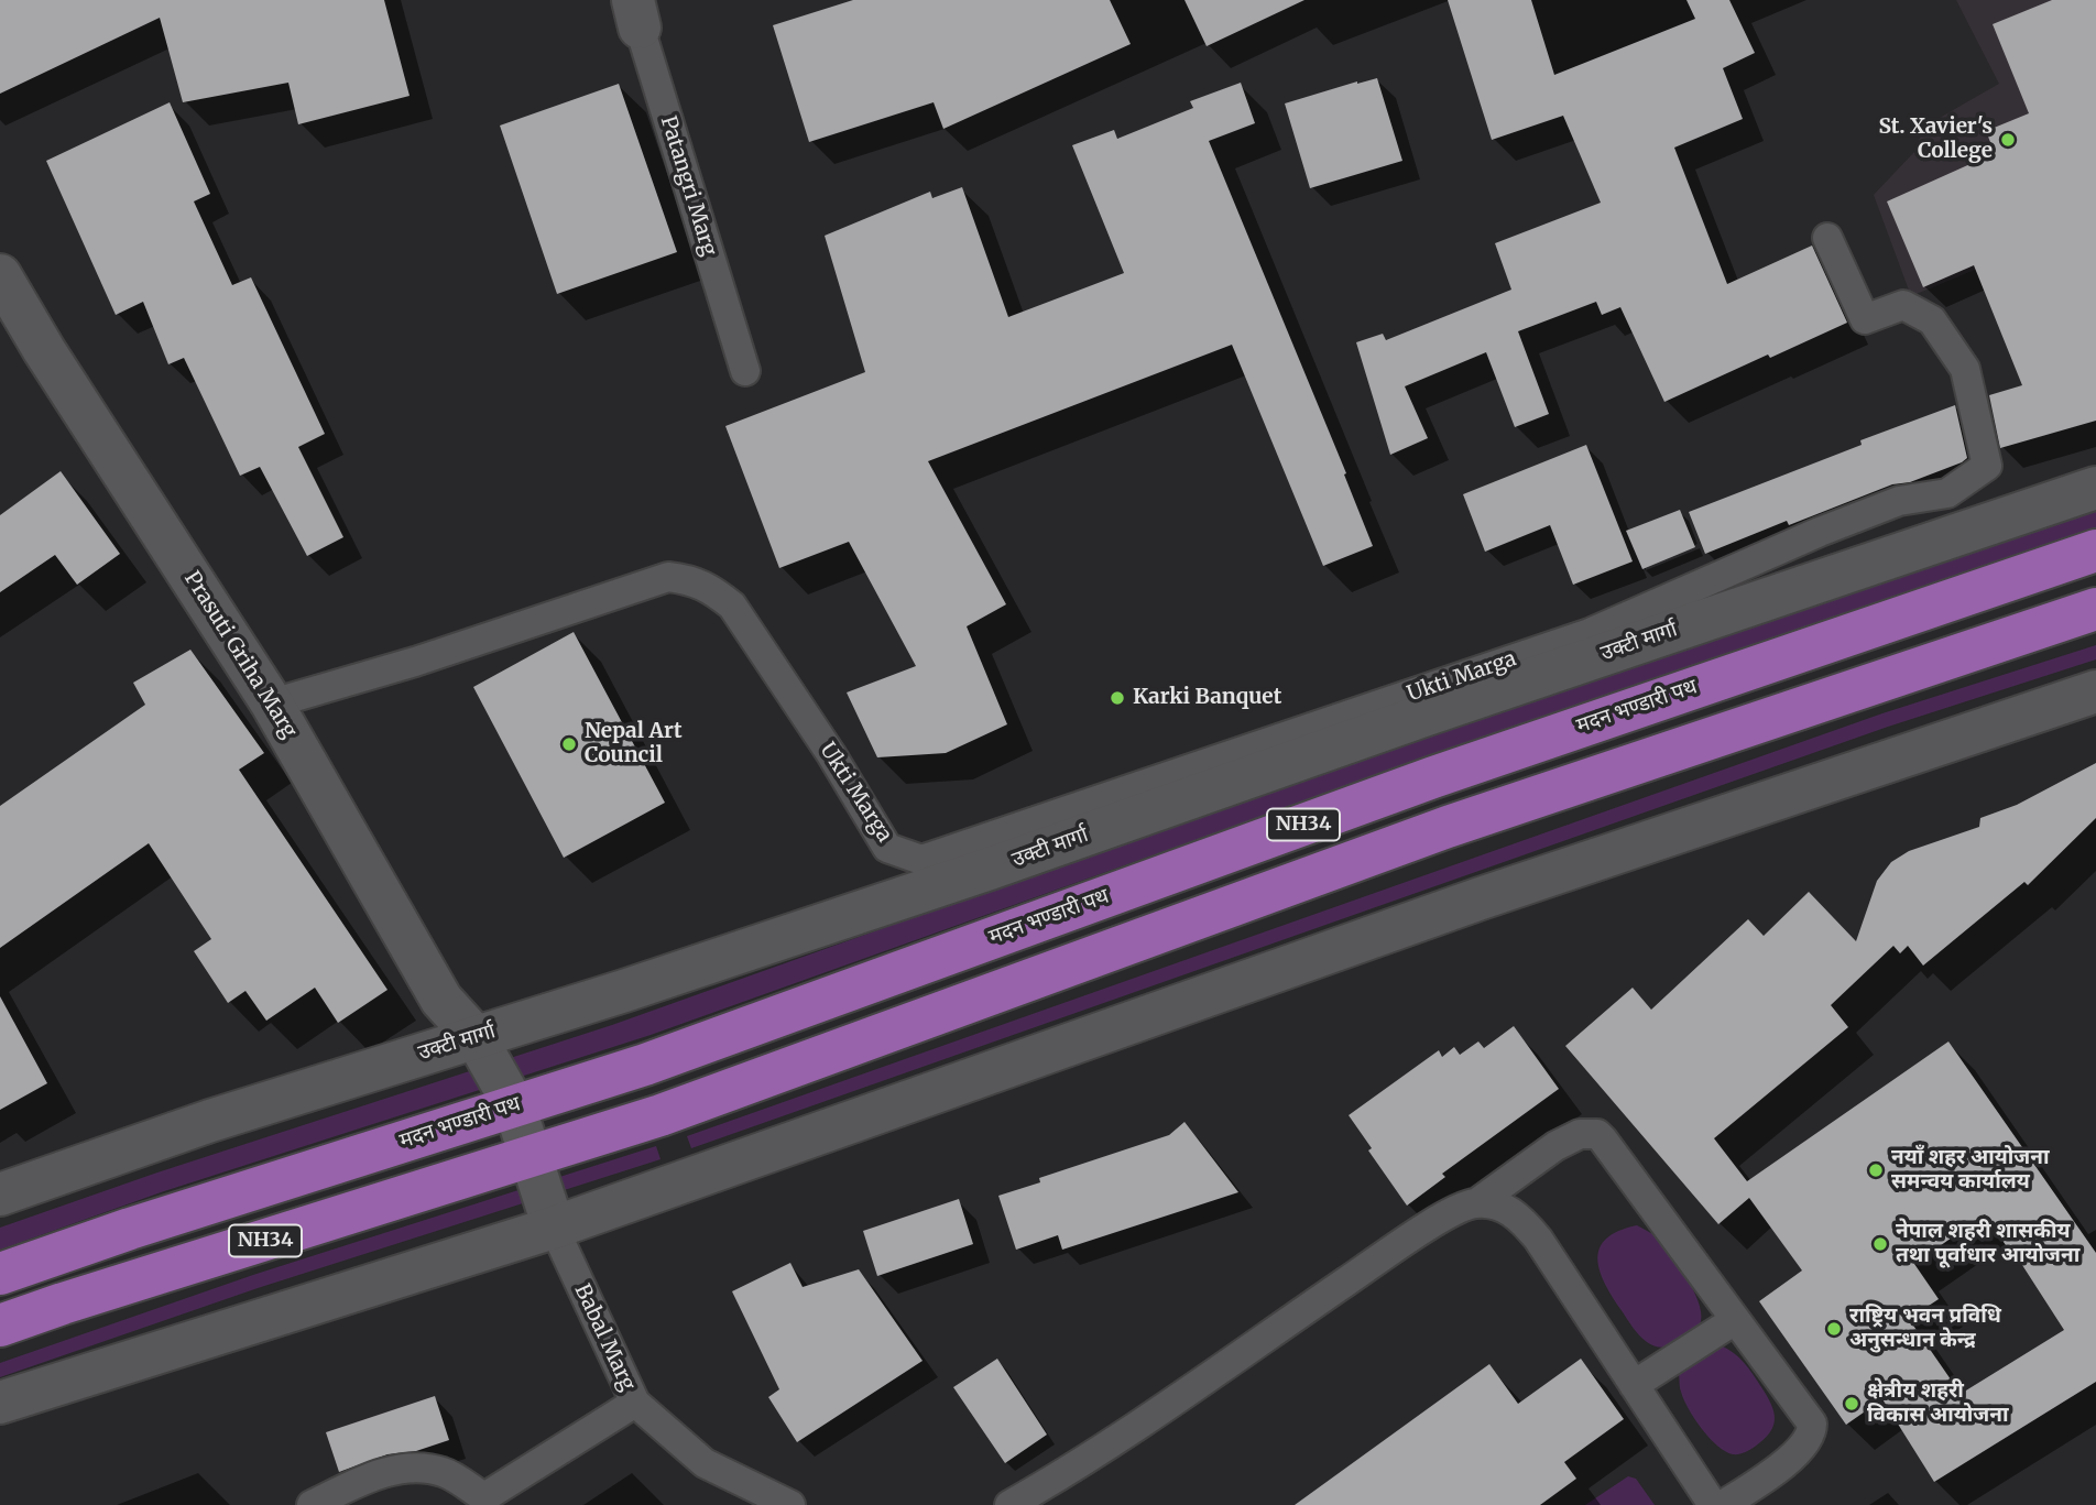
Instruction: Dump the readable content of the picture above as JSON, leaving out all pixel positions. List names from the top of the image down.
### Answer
{
  "streets": {
    "highway": ["मदन भण्डारी पथ", "NH34"],
    "street": ["उक्टी मार्गा", "Prasuti Griha Marg"],
    "lane": ["Patangri Marg", "Ukti Marga", "Babal Marg"]
  },
  "crossings": [
    ["उक्टी मार्गा", "Prasuti Griha Marg"],
    ["Prasuti Griha Marg", "Ukti Marga"],
    ["Prasuti Griha Marg", "मदन भण्डारी पथ"],
    ["Prasuti Griha Marg", "NH34"],
    ["Prasuti Griha Marg", "Babal Marg"]
  ],
  "places": [
    "St. Xavier's College",
    "Karki Banquet",
    "Nepal Art Council",
    "नयाँ शहर आयोजना समन्वय कार्यालय",
    "नेपाल शहरी शासकीय तथा पूर्वाधार आयोजना",
    "राष्ट्रिय भवन प्रविधि अनुसन्धान केन्द्र",
    "क्षेत्रीय शहरी विकास आयोजना"
  ]
}
